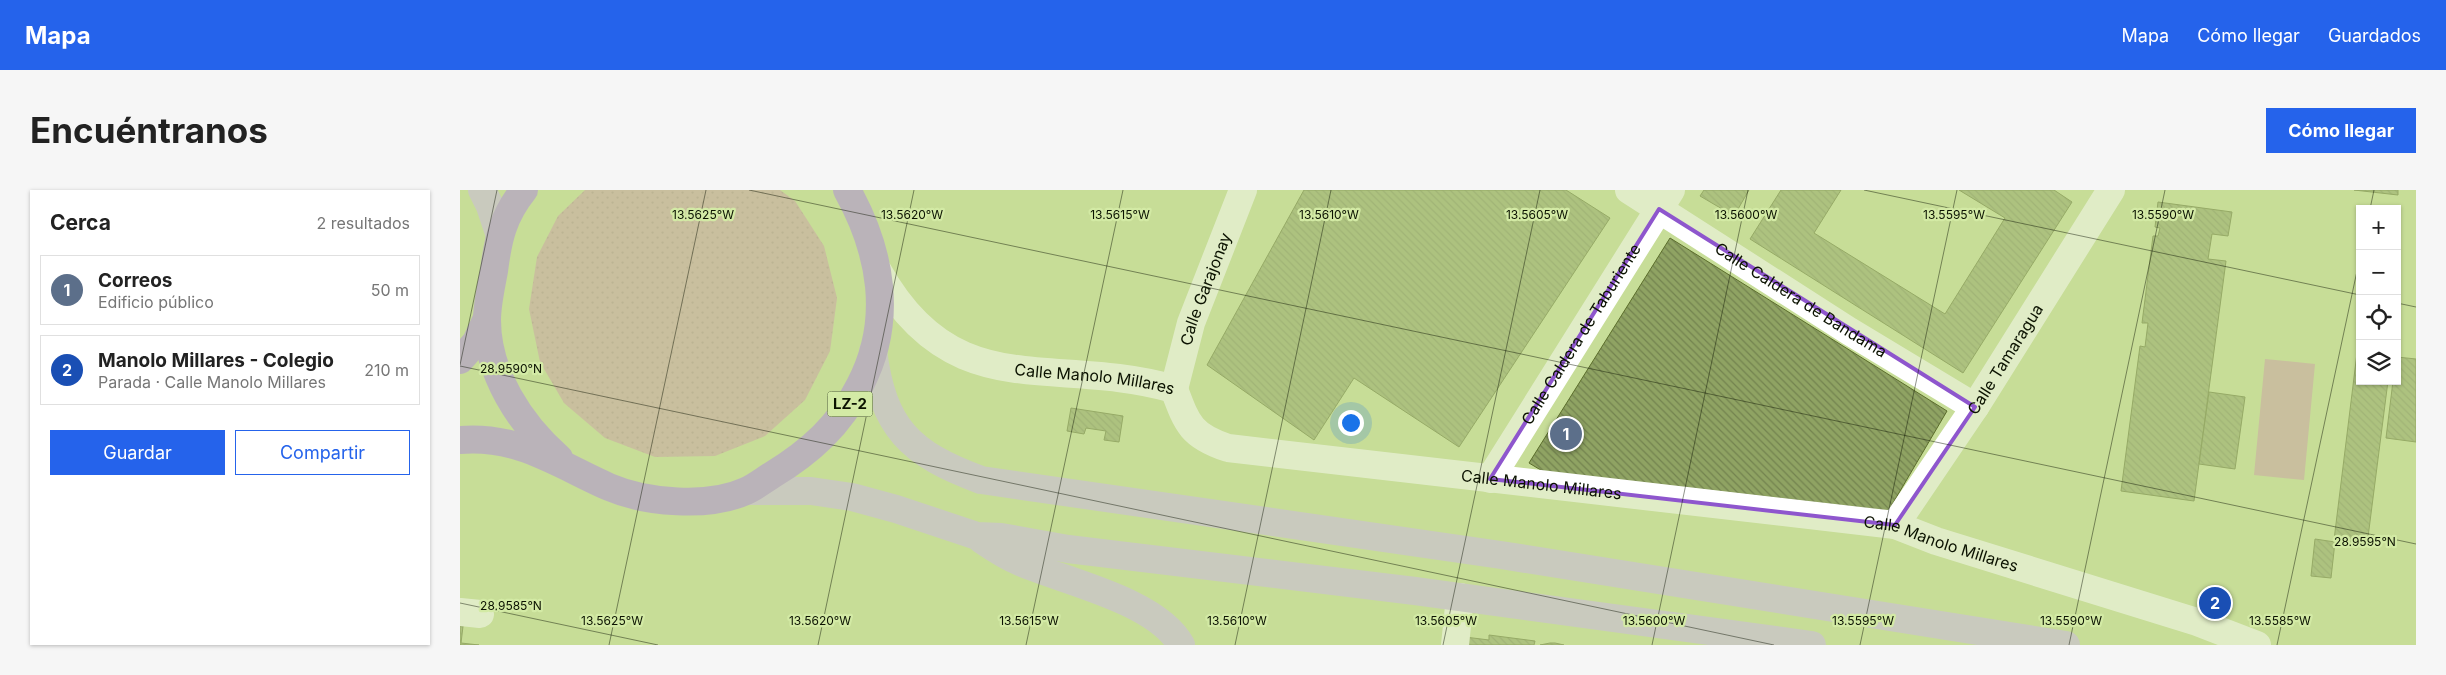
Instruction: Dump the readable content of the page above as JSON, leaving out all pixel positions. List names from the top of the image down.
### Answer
{
  "streets": {
    "highway": ["LZ-2"],
    "street": [
      "Calle Garajonay",
      "Calle Caldera de Bandama",
      "Calle Caldera de Taburiente",
      "Calle Tamaragua",
      "Calle Manolo Millares"
    ]
  },
  "crossings": [
    ["Calle Garajonay", "Calle Manolo Millares"],
    ["Calle Caldera de Bandama", "Calle Caldera de Taburiente"],
    ["Calle Caldera de Bandama", "Calle Tamaragua"],
    ["Calle Caldera de Taburiente", "Calle Manolo Millares"],
    ["Calle Tamaragua", "Calle Manolo Millares"],
    ["Calle Manolo Millares", "LZ-2"]
  ],
  "page": {
    "header": "Mapa",
    "nav": ["Mapa", "Cómo llegar", "Guardados"],
    "buttons": [
      "Cómo llegar",
      ["Guardar", "Compartir"]
    ],
    "title": "Encuéntranos",
    "heading": ["Cerca", "2 resultados"],
    "map_buttons": ["+", "−"],
    "list": [
      {
        "mark": "1",
        "name": "Correos",
        "note": "Edificio público",
        "value": "50 m"
      },
      {
        "mark": "2",
        "name": "Manolo Millares - Colegio",
        "note": "Parada · Calle Manolo Millares",
        "value": "210 m"
      }
    ],
    "pins": ["1", "2"]
  },
  "coordinates": [
    "13.5625°W",
    "13.5620°W",
    "13.5615°W",
    "13.5610°W",
    "13.5605°W",
    "13.5600°W",
    "13.5595°W",
    "13.5590°W",
    "28.9590°N",
    "28.9595°N",
    "28.9585°N",
    "13.5585°W"
  ]
}
